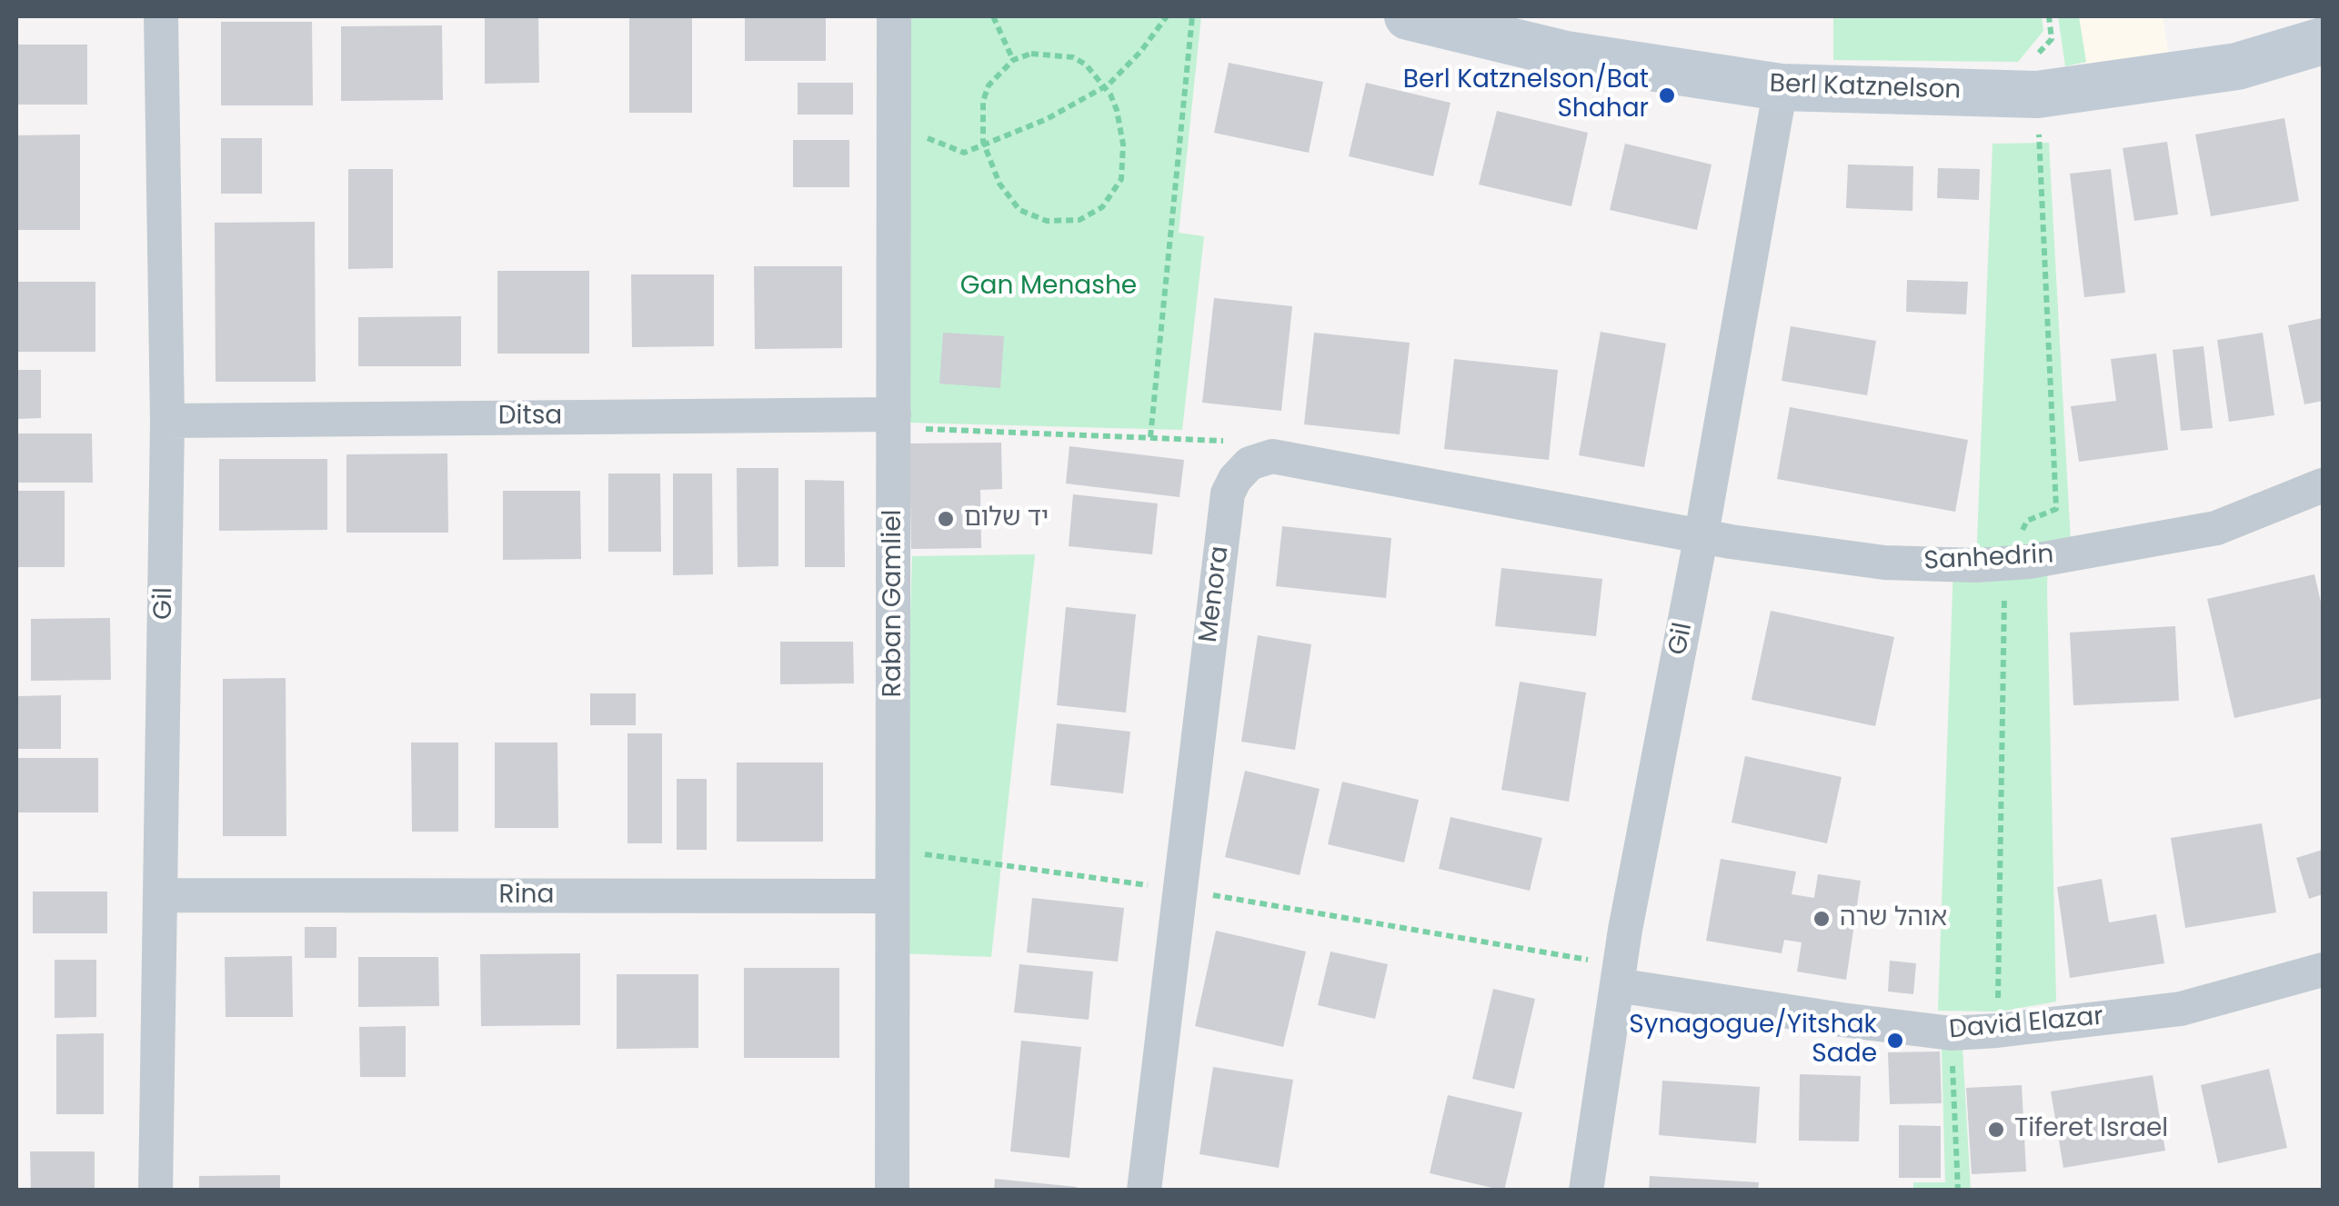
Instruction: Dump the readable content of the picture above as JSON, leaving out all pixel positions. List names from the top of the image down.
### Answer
{
  "streets": {
    "street": [
      "Berl Katznelson",
      "Ditsa",
      "Sanhedrin",
      "Menora",
      "Gil",
      "Raban Gamliel",
      "Rina",
      "David Elazar"
    ]
  },
  "crossings": [
    ["Berl Katznelson", "Gil"],
    ["Ditsa", "Gil"],
    ["Ditsa", "Raban Gamliel"],
    ["Sanhedrin", "Gil"],
    ["Gil", "Rina"],
    ["Gil", "David Elazar"],
    ["Raban Gamliel", "Rina"]
  ],
  "parks": ["Gan Menashe"],
  "places": [
    "Berl Katznelson/Bat Shahar",
    "יד שלום",
    "אוהל שרה",
    "Synagogue/Yitshak Sade",
    "Tiferet Israel"
  ]
}
